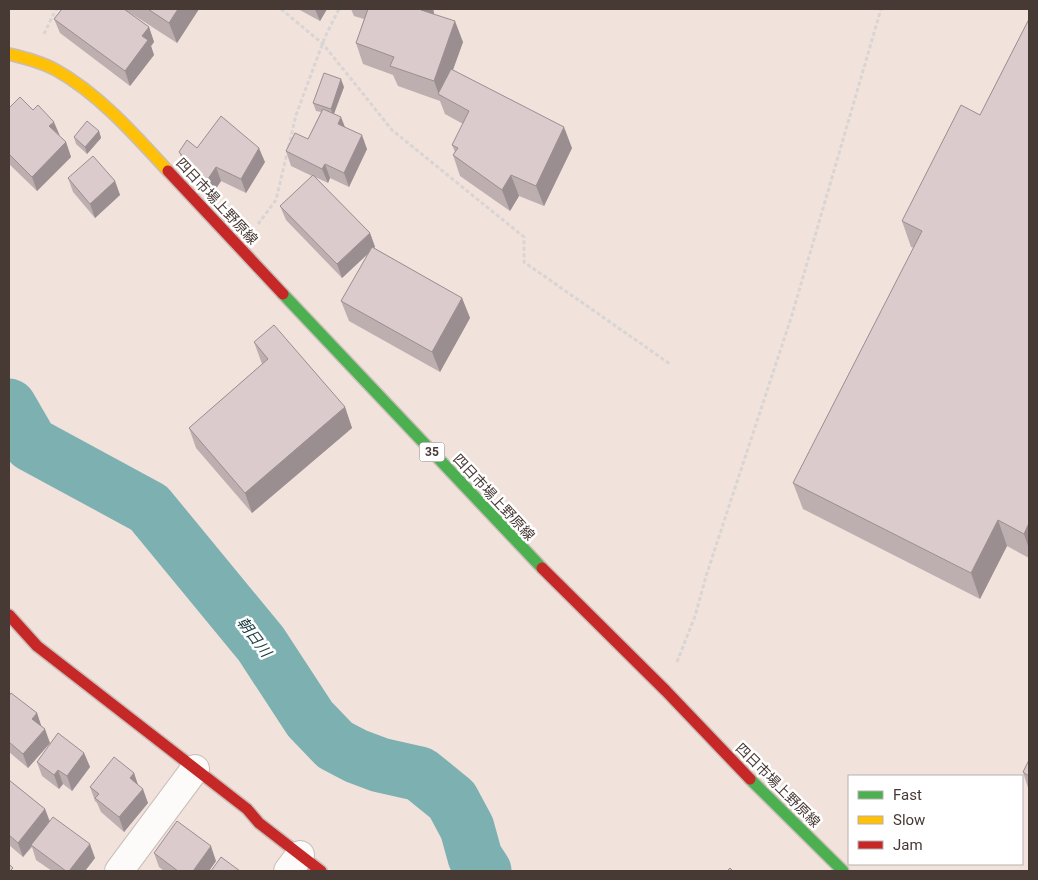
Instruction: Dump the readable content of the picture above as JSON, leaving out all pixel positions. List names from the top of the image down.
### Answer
{
  "streets": {
    "main road": ["四日市場上野原線", "35"]
  },
  "water": ["朝日川"],
  "legend": ["Fast", "Slow", "Jam"]
}
